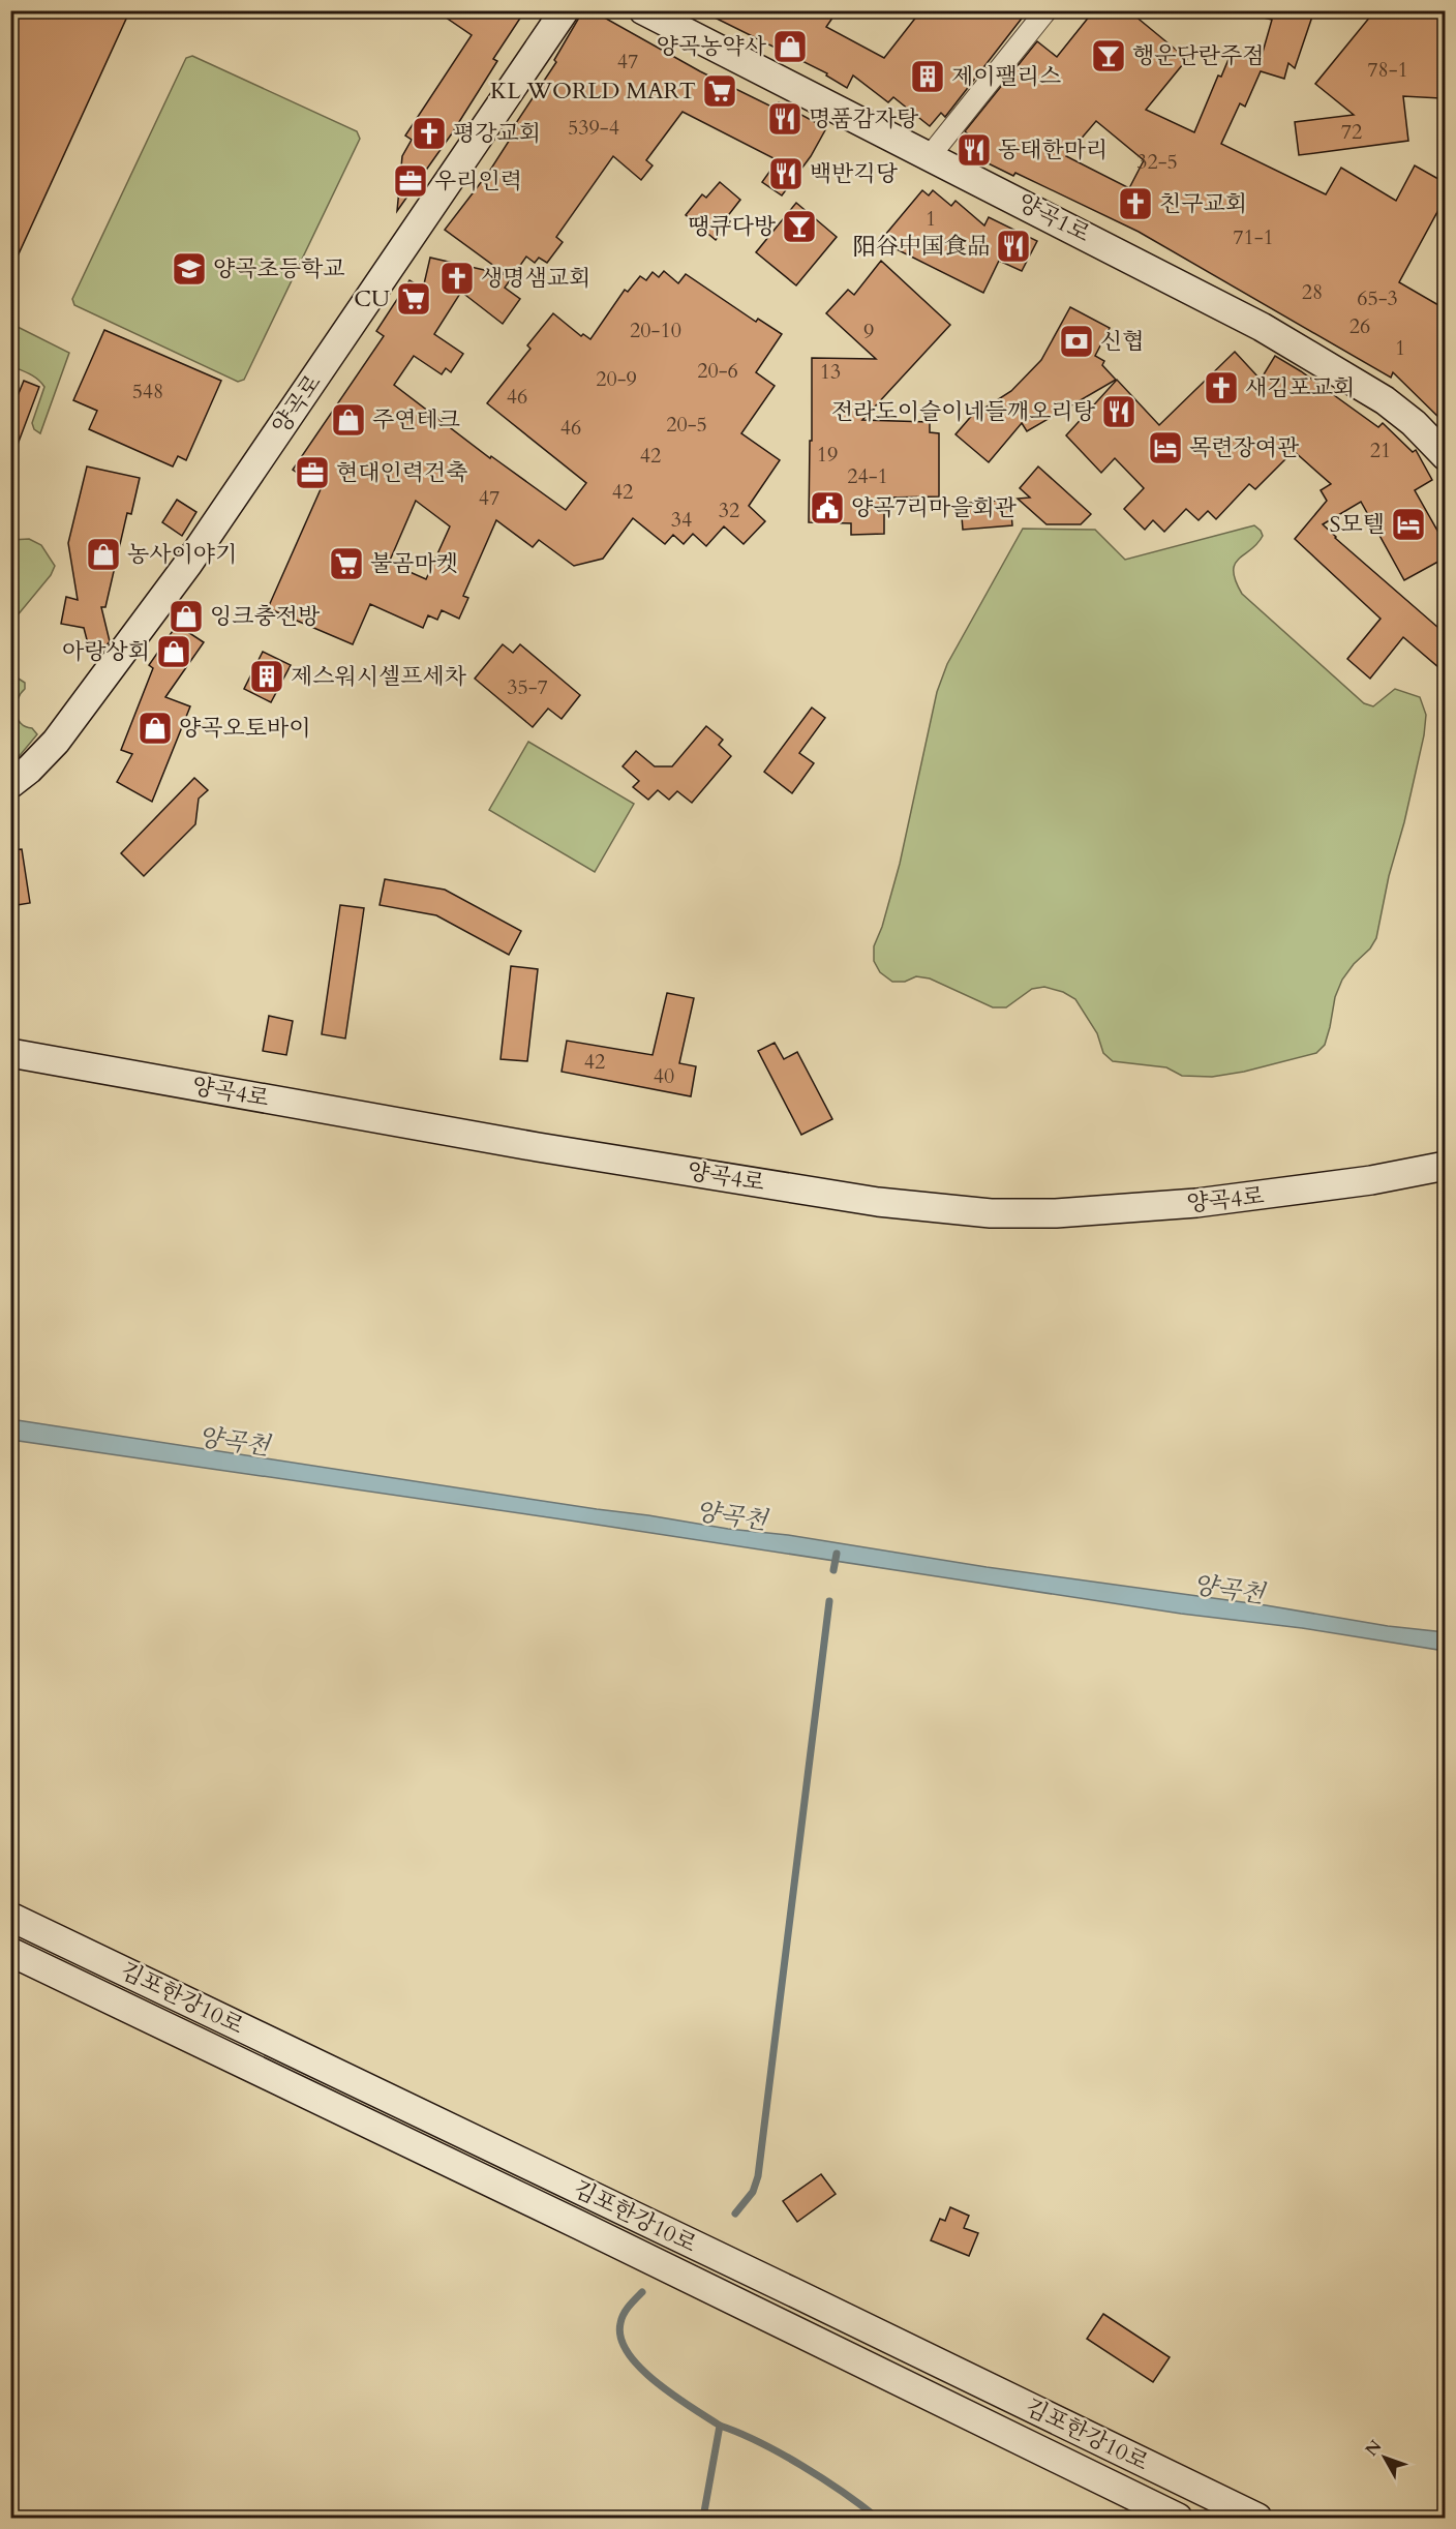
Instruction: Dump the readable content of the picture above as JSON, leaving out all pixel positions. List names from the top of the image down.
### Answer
{
  "streets": {
    "street": [
      "양곡1로",
      "양곡로",
      "양곡4로",
      "김포한강10로"
    ]
  },
  "water": ["양곡천"],
  "places": {
    "shop": [
      "양곡농약사",
      "주연테크",
      "농사이야기",
      "잉크충전방",
      "아랑상회",
      "양곡오토바이"
    ],
    "bar": ["행운단란주점", "땡큐다방"],
    "building": ["제이팰리스", "제스워시셀프세차"],
    "supermarket": ["KL WORLD MART", "CU", "불곰마켓"],
    "restaurant": [
      "명품감자탕",
      "동태한마리",
      "백반긱당",
      "阳谷中国食品",
      "전라도이슬이네들깨오리탕"
    ],
    "church": [
      "평강교회",
      "친구교회",
      "생명샘교회",
      "새김포교회"
    ],
    "office": ["우리인력", "현대인력건축"],
    "school or university": ["양곡초등학교"],
    "bank": ["신협"],
    "hotel": ["목련장여관", "S모텔"],
    "public building": ["양곡7리마을회관"]
  },
  "house_numbers": [
    "47",
    "78-1",
    "539-4",
    "72",
    "32-5",
    "1",
    "71-1",
    "28",
    "65-3",
    "26",
    "20-10",
    "9",
    "1",
    "20-6",
    "13",
    "20-9",
    "548",
    "46",
    "20-5",
    "46",
    "21",
    "19",
    "42",
    "24-1",
    "42",
    "47",
    "32",
    "34",
    "35-7",
    "42",
    "40"
  ],
  "north": "top left"
}
